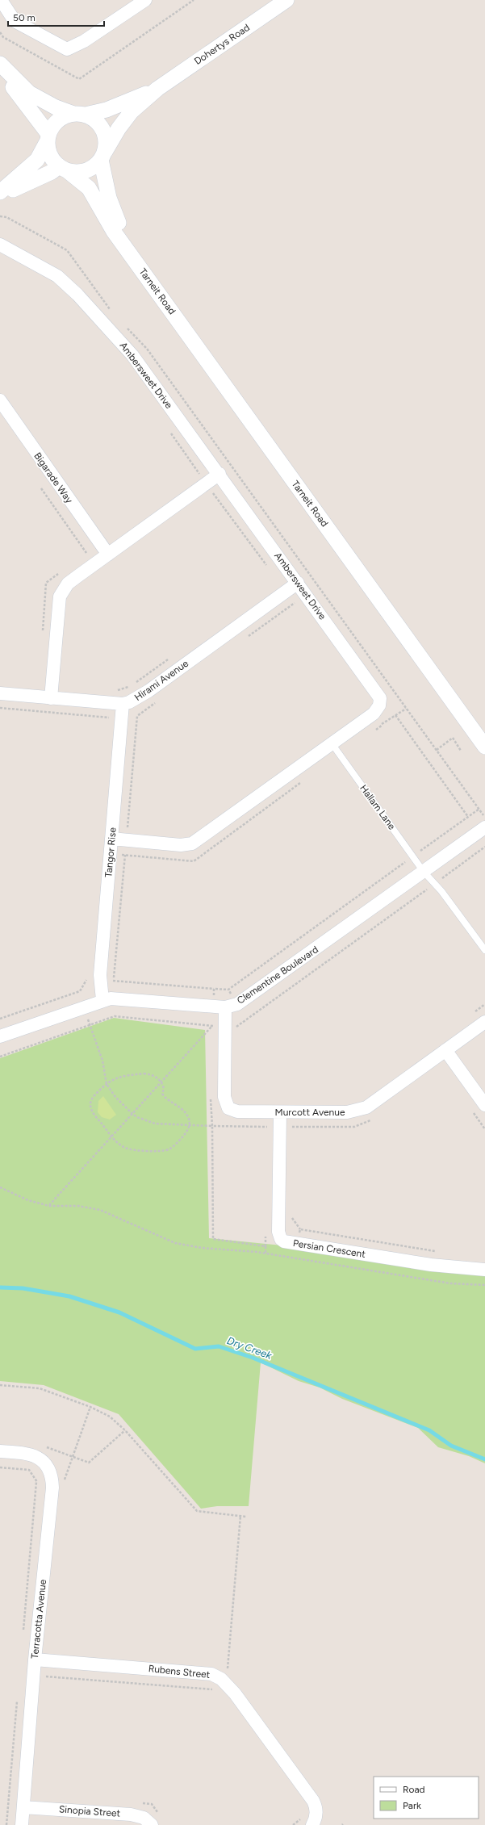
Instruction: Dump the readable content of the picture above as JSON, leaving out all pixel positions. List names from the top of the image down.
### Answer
{
  "streets": {
    "street": [
      "Dohertys Road",
      "Tarneit Road",
      "Ambersweet Drive",
      "Bigarade Way",
      "Hirami Avenue",
      "Tangor Rise",
      "Clementine Boulevard",
      "Murcott Avenue",
      "Persian Crescent",
      "Terracotta Avenue",
      "Rubens Street",
      "Sinopia Street"
    ],
    "lane": ["Hallam Lane"]
  },
  "crossings": [
    ["Dohertys Road", "Tarneit Road"],
    ["Ambersweet Drive", "Hirami Avenue"],
    ["Ambersweet Drive", "Hallam Lane"],
    ["Ambersweet Drive", "Tangor Rise"],
    ["Hirami Avenue", "Tangor Rise"],
    ["Hallam Lane", "Clementine Boulevard"],
    ["Tangor Rise", "Clementine Boulevard"],
    ["Murcott Avenue", "Persian Crescent"],
    ["Terracotta Avenue", "Rubens Street"],
    ["Terracotta Avenue", "Sinopia Street"]
  ],
  "water": ["Dry Creek"],
  "legend": ["Road", "Park"],
  "scale_bar": "50 m"
}
